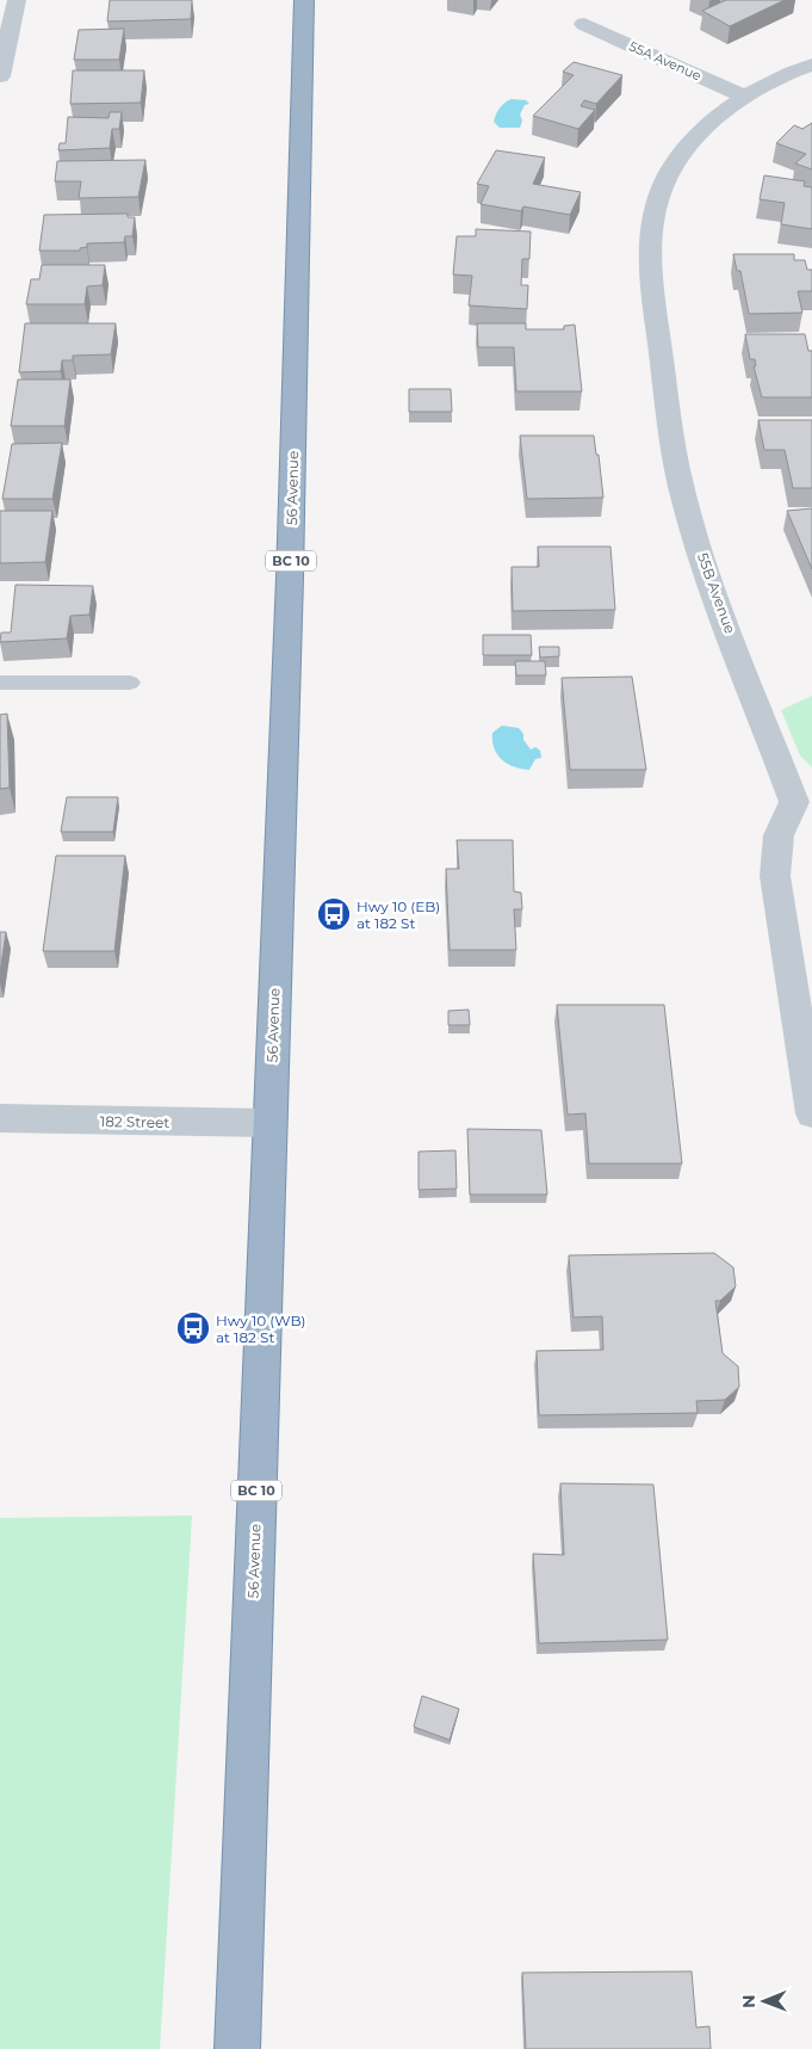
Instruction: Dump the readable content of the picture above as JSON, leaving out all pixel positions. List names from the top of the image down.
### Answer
{
  "streets": {
    "highway": ["56 Avenue", "BC 10"],
    "street": ["55A Avenue", "55B Avenue", "182 Street"]
  },
  "crossings": [
    ["55A Avenue", "55B Avenue"],
    ["56 Avenue", "182 Street"]
  ],
  "places": {
    "bus stop": ["Hwy 10 (EB) at 182 St", "Hwy 10 (WB) at 182 St"]
  },
  "north": "left"
}
